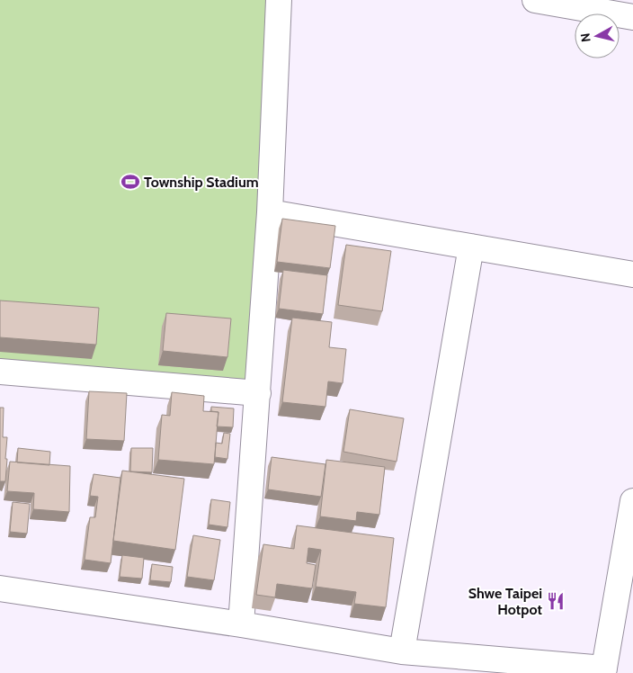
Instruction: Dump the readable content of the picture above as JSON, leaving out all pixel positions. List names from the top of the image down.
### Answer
{
  "places": {
    "sports": ["Township Stadium"],
    "restaurant": ["Shwe Taipei Hotpot"]
  },
  "north": "left"
}
